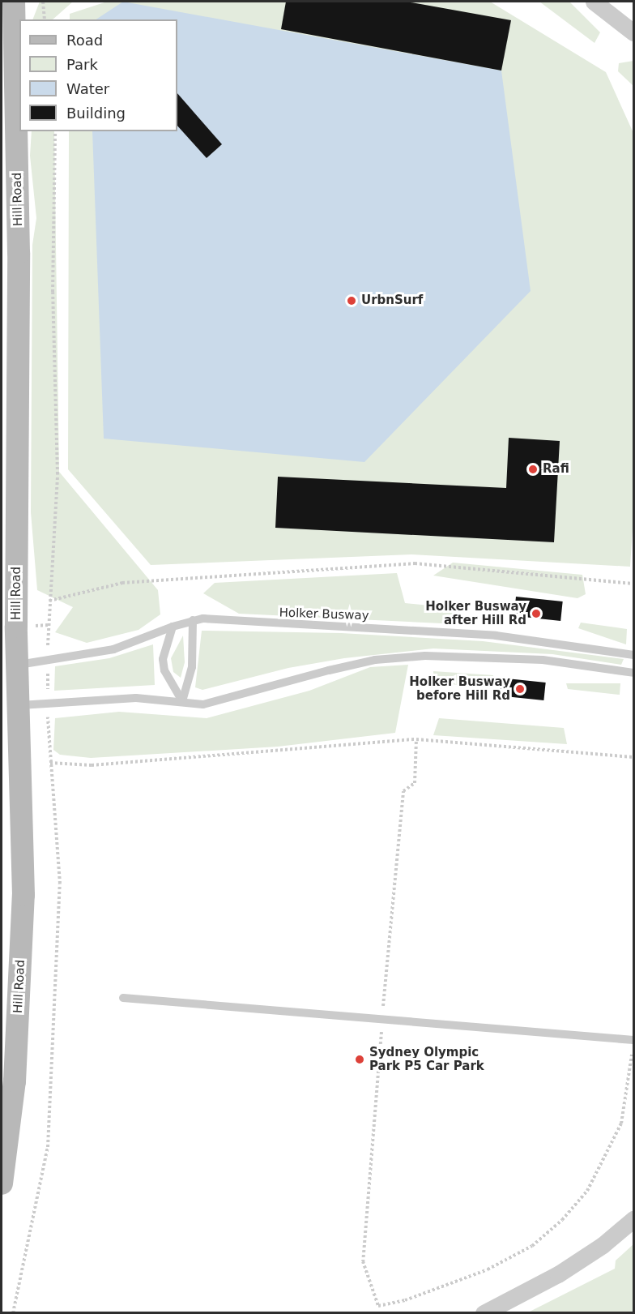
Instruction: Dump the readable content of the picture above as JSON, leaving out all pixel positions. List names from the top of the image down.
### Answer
{
  "streets": {
    "street": ["Hill Road"],
    "lane": ["Holker Busway"]
  },
  "crossings": [
    ["Hill Road", "Holker Busway"]
  ],
  "places": [
    "UrbnSurf",
    "Rafi",
    "Holker Busway after Hill Rd",
    "Holker Busway before Hill Rd",
    "Sydney Olympic Park P5 Car Park"
  ],
  "legend": [
    "Road",
    "Park",
    "Water",
    "Building"
  ]
}
